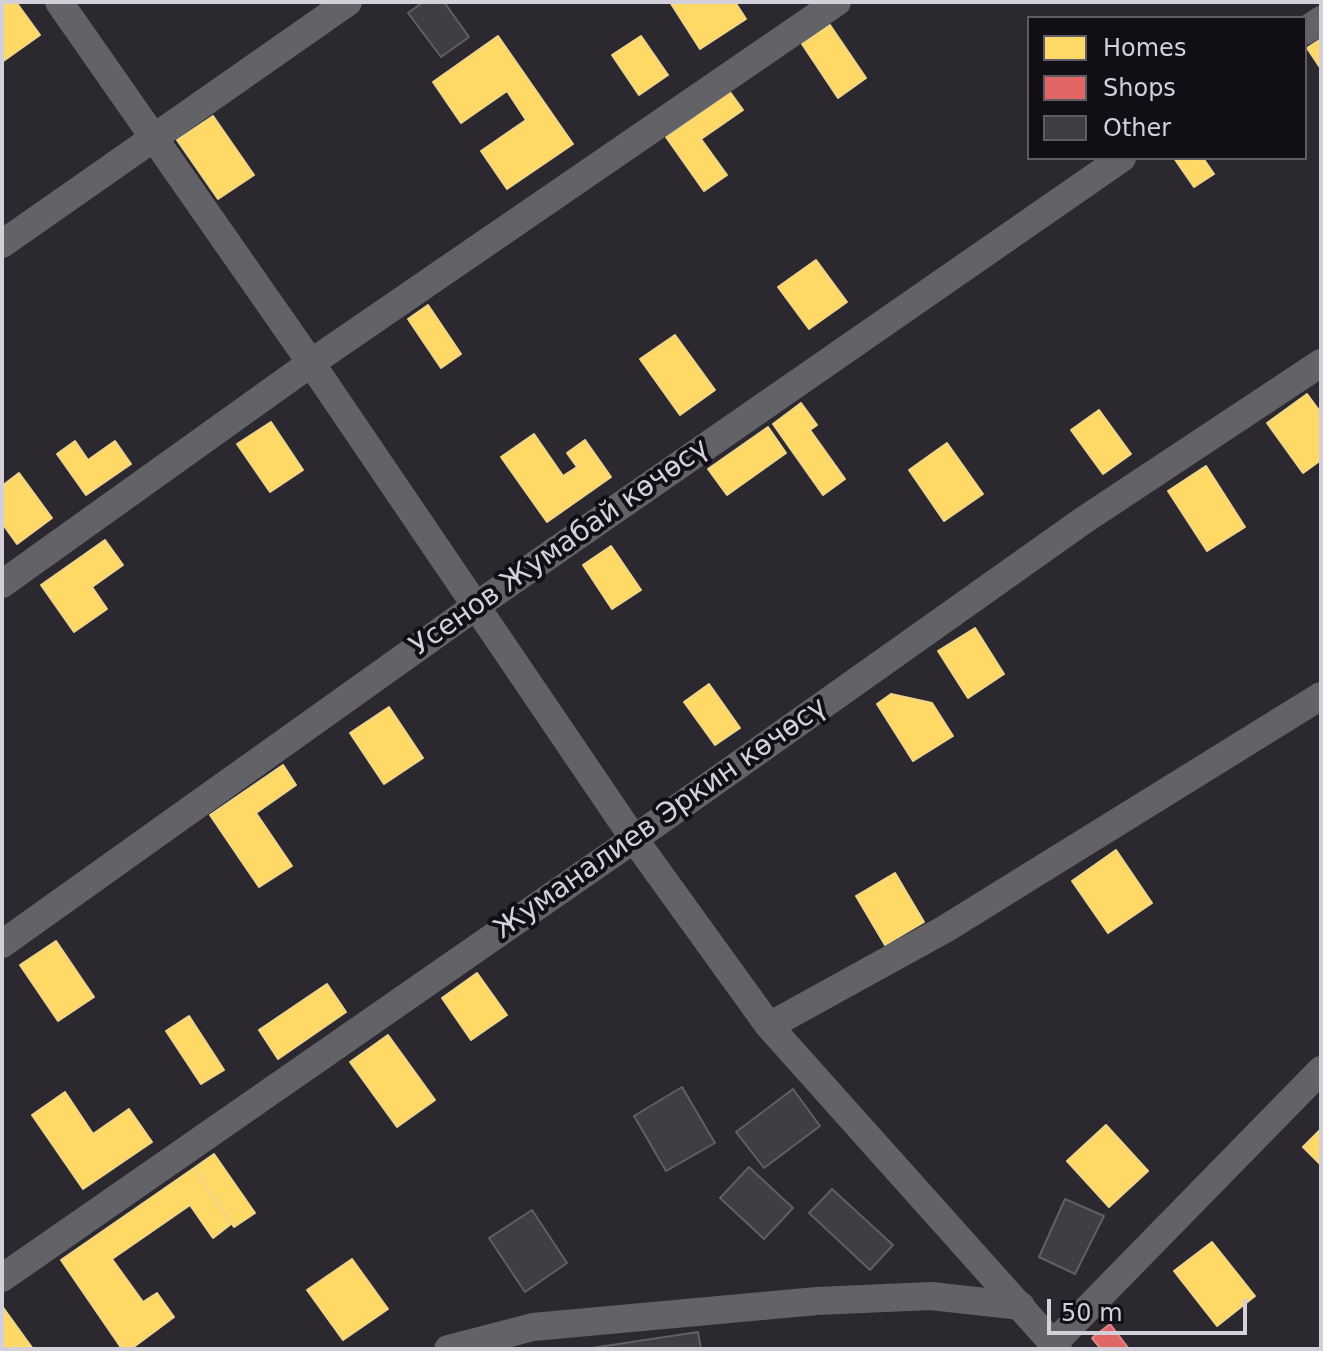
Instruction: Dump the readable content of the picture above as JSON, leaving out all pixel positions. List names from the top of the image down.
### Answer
{
  "streets": {
    "street": ["Усенов Жумабай көчөсү", "Жуманалиев Эркин көчөсү"]
  },
  "legend": ["Homes", "Shops", "Other"],
  "scale_bar": "50 m"
}
